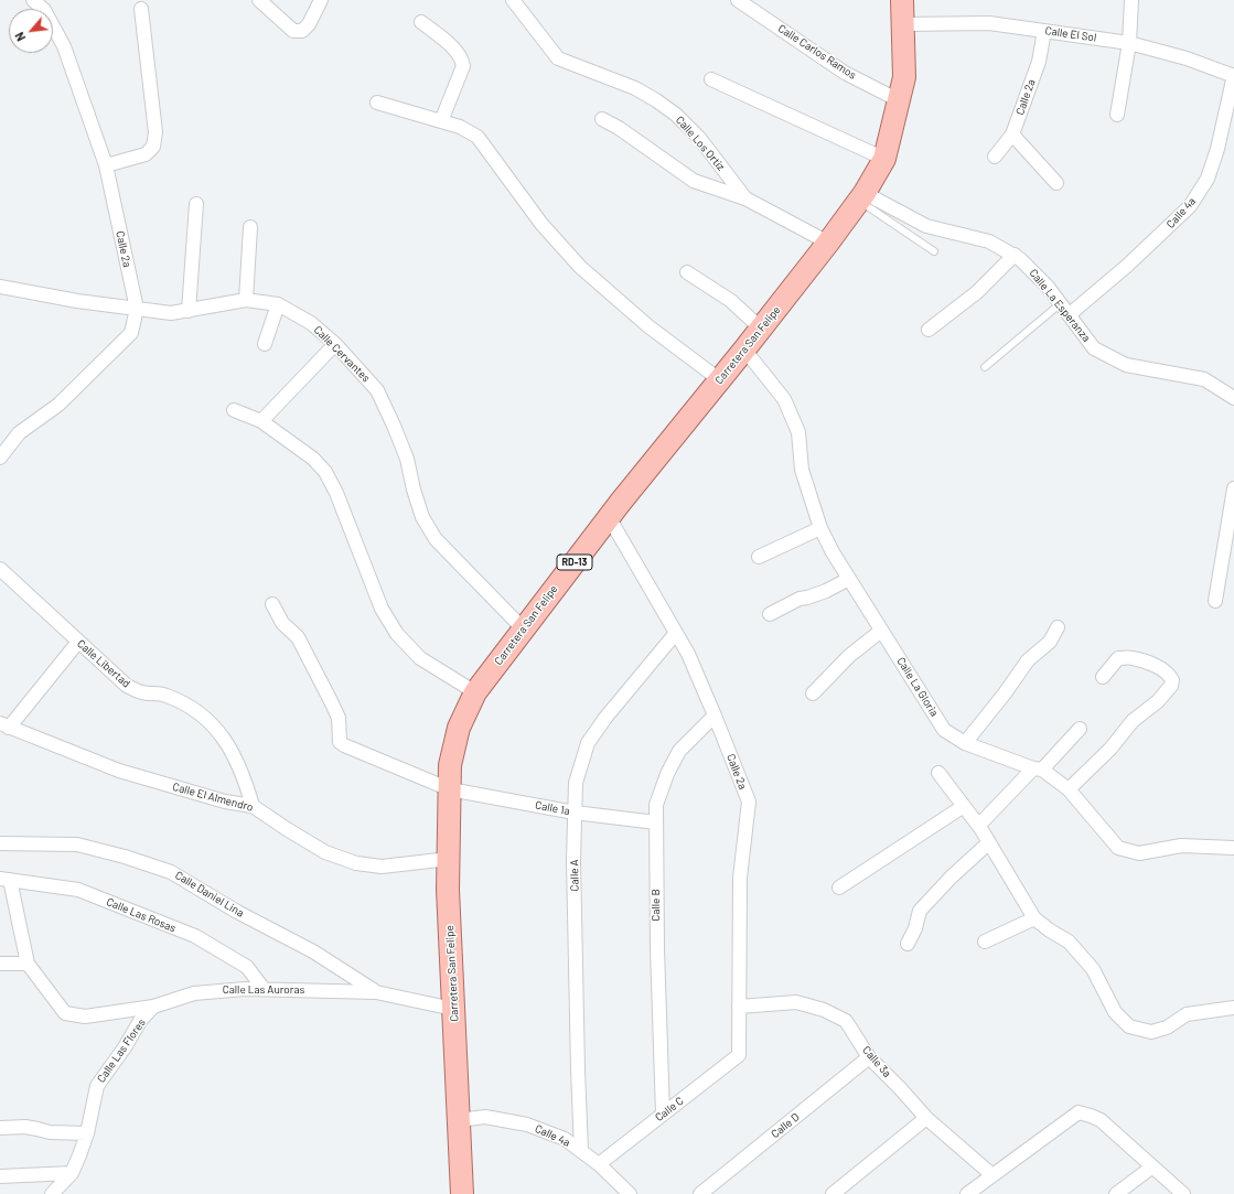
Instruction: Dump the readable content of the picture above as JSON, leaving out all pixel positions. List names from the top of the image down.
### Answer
{
  "streets": {
    "main road": ["Carretera San Felipe", "RD-13"],
    "street": [
      "Calle El Sol",
      "Calle Carlos Ramos",
      "Calle 2a",
      "Calle Los Ortiz",
      "Calle 4a",
      "Calle La Esperanza",
      "Calle Cervantes",
      "Calle Libertad",
      "Calle La Gloria",
      "Calle El Almendro",
      "Calle 1a",
      "Calle A",
      "Calle Daniel Lina",
      "Calle B",
      "Calle Las Rosas",
      "Calle Las Auroras",
      "Calle Las Flores",
      "Calle 3a",
      "Calle C",
      "Calle D"
    ]
  },
  "crossings": [
    ["Calle El Sol", "Calle 2a"],
    ["Calle El Sol", "Calle 4a"],
    ["Calle El Sol", "Carretera San Felipe"],
    ["Calle Carlos Ramos", "Carretera San Felipe"],
    ["Calle 2a", "Carretera San Felipe"],
    ["Calle 2a", "Calle Cervantes"],
    ["Calle 2a", "Calle A"],
    ["Calle 2a", "Calle B"],
    ["Calle 2a", "Calle 3a"],
    ["Calle 2a", "Calle C"],
    ["Calle Los Ortiz", "Carretera San Felipe"],
    ["Calle 4a", "Calle La Esperanza"],
    ["Calle 4a", "Carretera San Felipe"],
    ["Calle 4a", "Calle A"],
    ["Calle 4a", "Calle C"],
    ["Calle La Esperanza", "Carretera San Felipe"],
    ["Carretera San Felipe", "Calle Cervantes"],
    ["Carretera San Felipe", "Calle La Gloria"],
    ["Carretera San Felipe", "Calle El Almendro"],
    ["Carretera San Felipe", "Calle 1a"],
    ["Carretera San Felipe", "Calle Las Auroras"],
    ["Calle Libertad", "Calle El Almendro"],
    ["Calle 1a", "Calle A"],
    ["Calle 1a", "Calle B"],
    ["Calle Daniel Lina", "Calle Las Auroras"],
    ["Calle B", "Calle C"],
    ["Calle Las Rosas", "Calle Las Auroras"],
    ["Calle Las Auroras", "Calle Las Flores"],
    ["Calle 3a", "Calle D"]
  ],
  "north": "bottom left"
}
